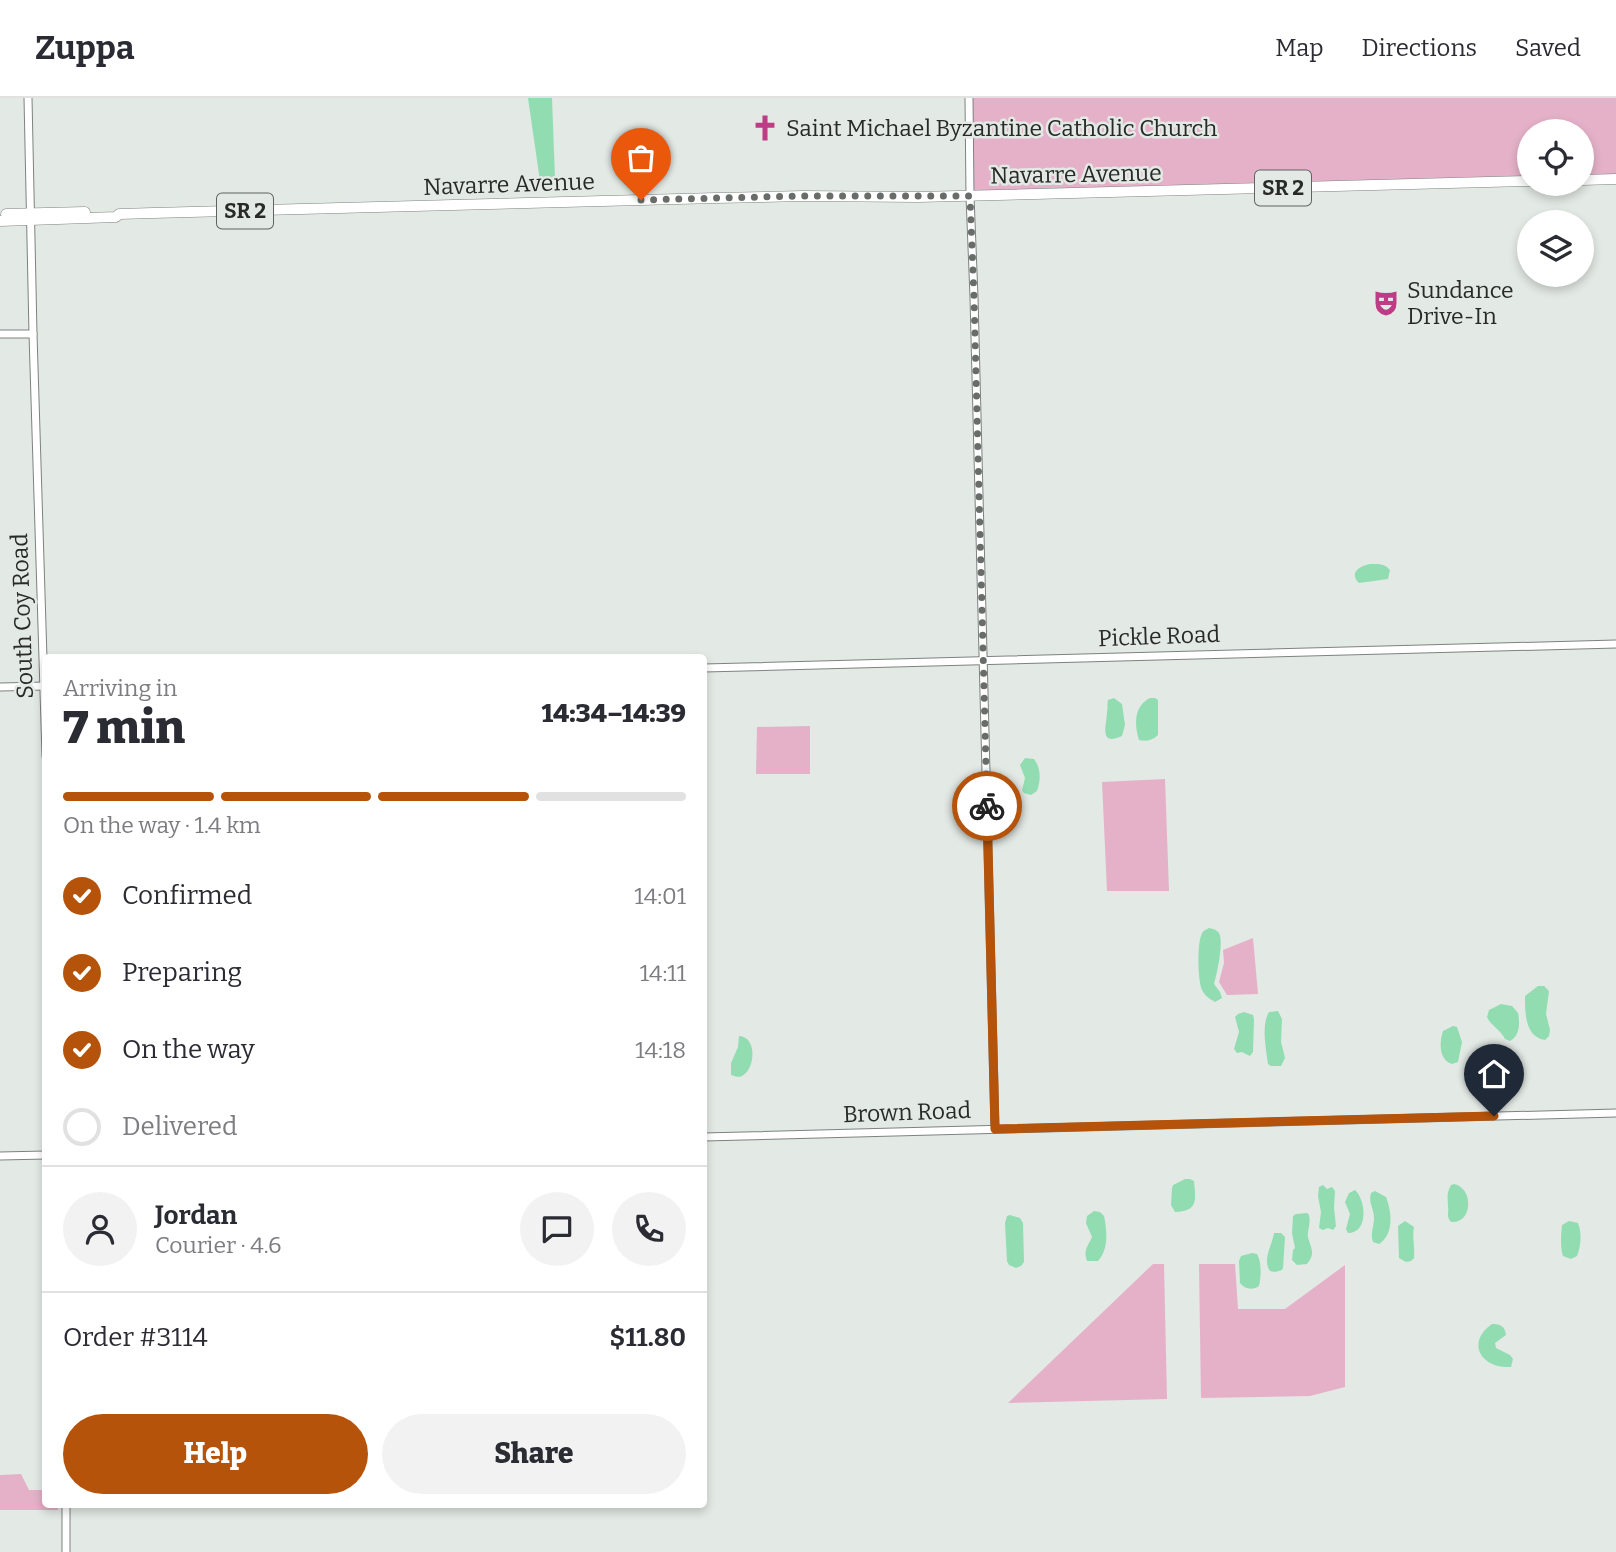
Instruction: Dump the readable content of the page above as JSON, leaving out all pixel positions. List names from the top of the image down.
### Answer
{
  "streets": {
    "highway": ["Navarre Avenue", "SR 2"],
    "street": ["South Coy Road", "Pickle Road", "Brown Road"]
  },
  "crossings": [
    ["Navarre Avenue", "South Coy Road"]
  ],
  "places": {
    "church": ["Saint Michael Byzantine Catholic Church"],
    "theatre": ["Sundance Drive-In"]
  },
  "page": {
    "header": "Zuppa",
    "nav": ["Map", "Directions", "Saved"],
    "heading": ["7 min", "Arriving in", "14:34–14:39"],
    "panel": [
      "Jordan",
      "Courier · 4.6",
      "Order #3114",
      "$11.80"
    ],
    "bar": "On the way · 1.4 km",
    "list": [
      ["Confirmed", "14:01"],
      ["Preparing", "14:11"],
      ["On the way", "14:18"],
      "Delivered"
    ],
    "buttons": ["Help", "Share"]
  }
}
